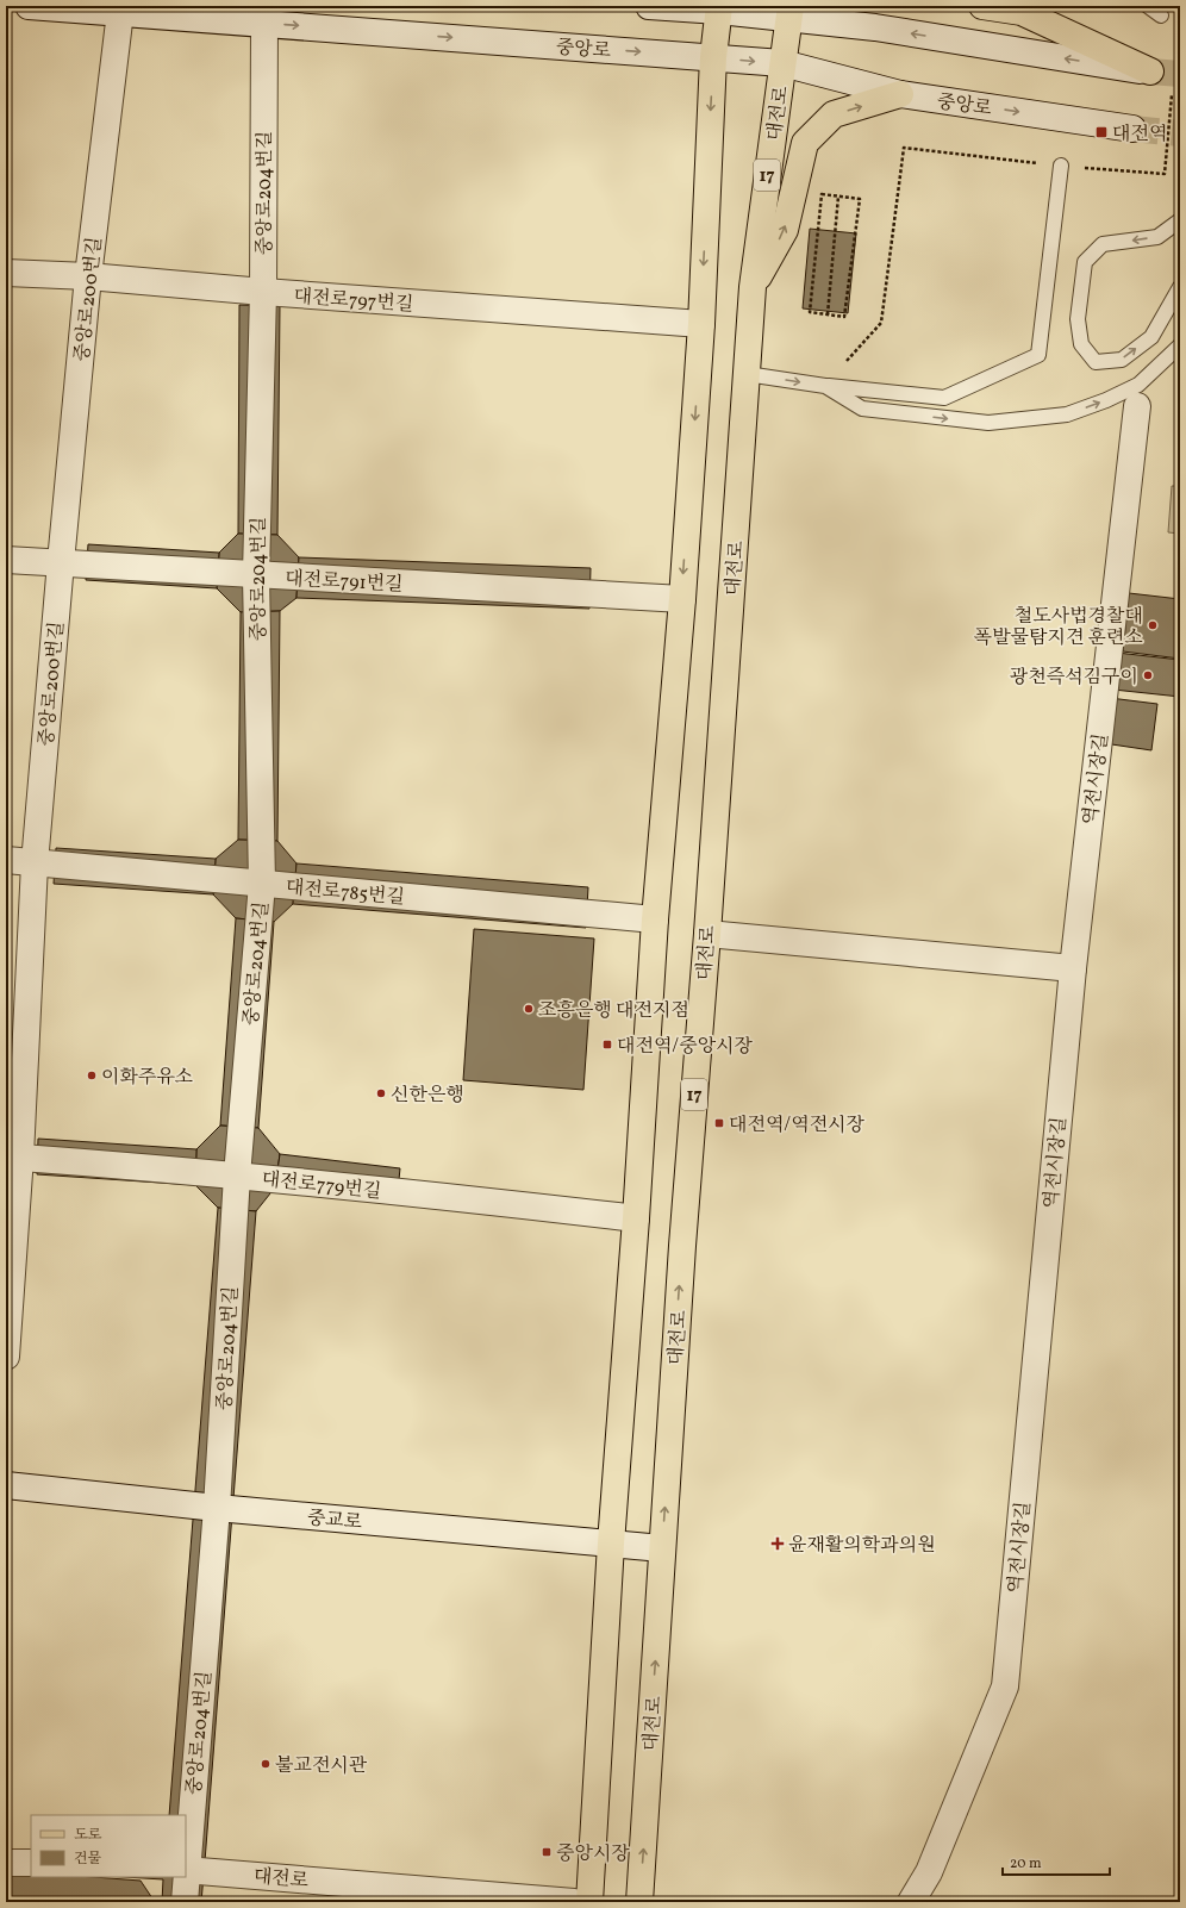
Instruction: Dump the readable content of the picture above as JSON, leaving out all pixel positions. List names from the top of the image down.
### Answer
{
  "streets": {
    "main road": ["대전로", "17"],
    "street": [
      "중앙로",
      "중앙로204번길",
      "중앙로200번길",
      "대전로797번길",
      "대전로791번길",
      "역전시장길",
      "대전로785번길",
      "대전로779번길",
      "중교로"
    ]
  },
  "crossings": [
    ["중앙로", "대전로"],
    ["중앙로", "중앙로204번길"],
    ["중앙로", "중앙로200번길"],
    ["대전로", "중앙로204번길"],
    ["대전로", "중교로"],
    ["중앙로204번길", "대전로797번길"],
    ["중앙로204번길", "대전로791번길"],
    ["중앙로204번길", "대전로785번길"],
    ["중앙로204번길", "대전로779번길"],
    ["중앙로204번길", "중교로"],
    ["중앙로200번길", "대전로797번길"],
    ["중앙로200번길", "대전로791번길"],
    ["중앙로200번길", "대전로785번길"],
    ["중앙로200번길", "대전로779번길"]
  ],
  "places": {
    "transit": [
      "대전역",
      "대전역/중앙시장",
      "대전역/역전시장",
      "중앙시장"
    ],
    "other": [
      "철도사법경찰대 폭발물탐지견 훈련소",
      "광천즉석김구이",
      "조흥은행 대전지점",
      "이화주유소",
      "신한은행",
      "불교전시관"
    ],
    "health": ["윤재활의학과의원"]
  },
  "legend": ["도로", "건물"],
  "scale_bar": "20 m"
}
